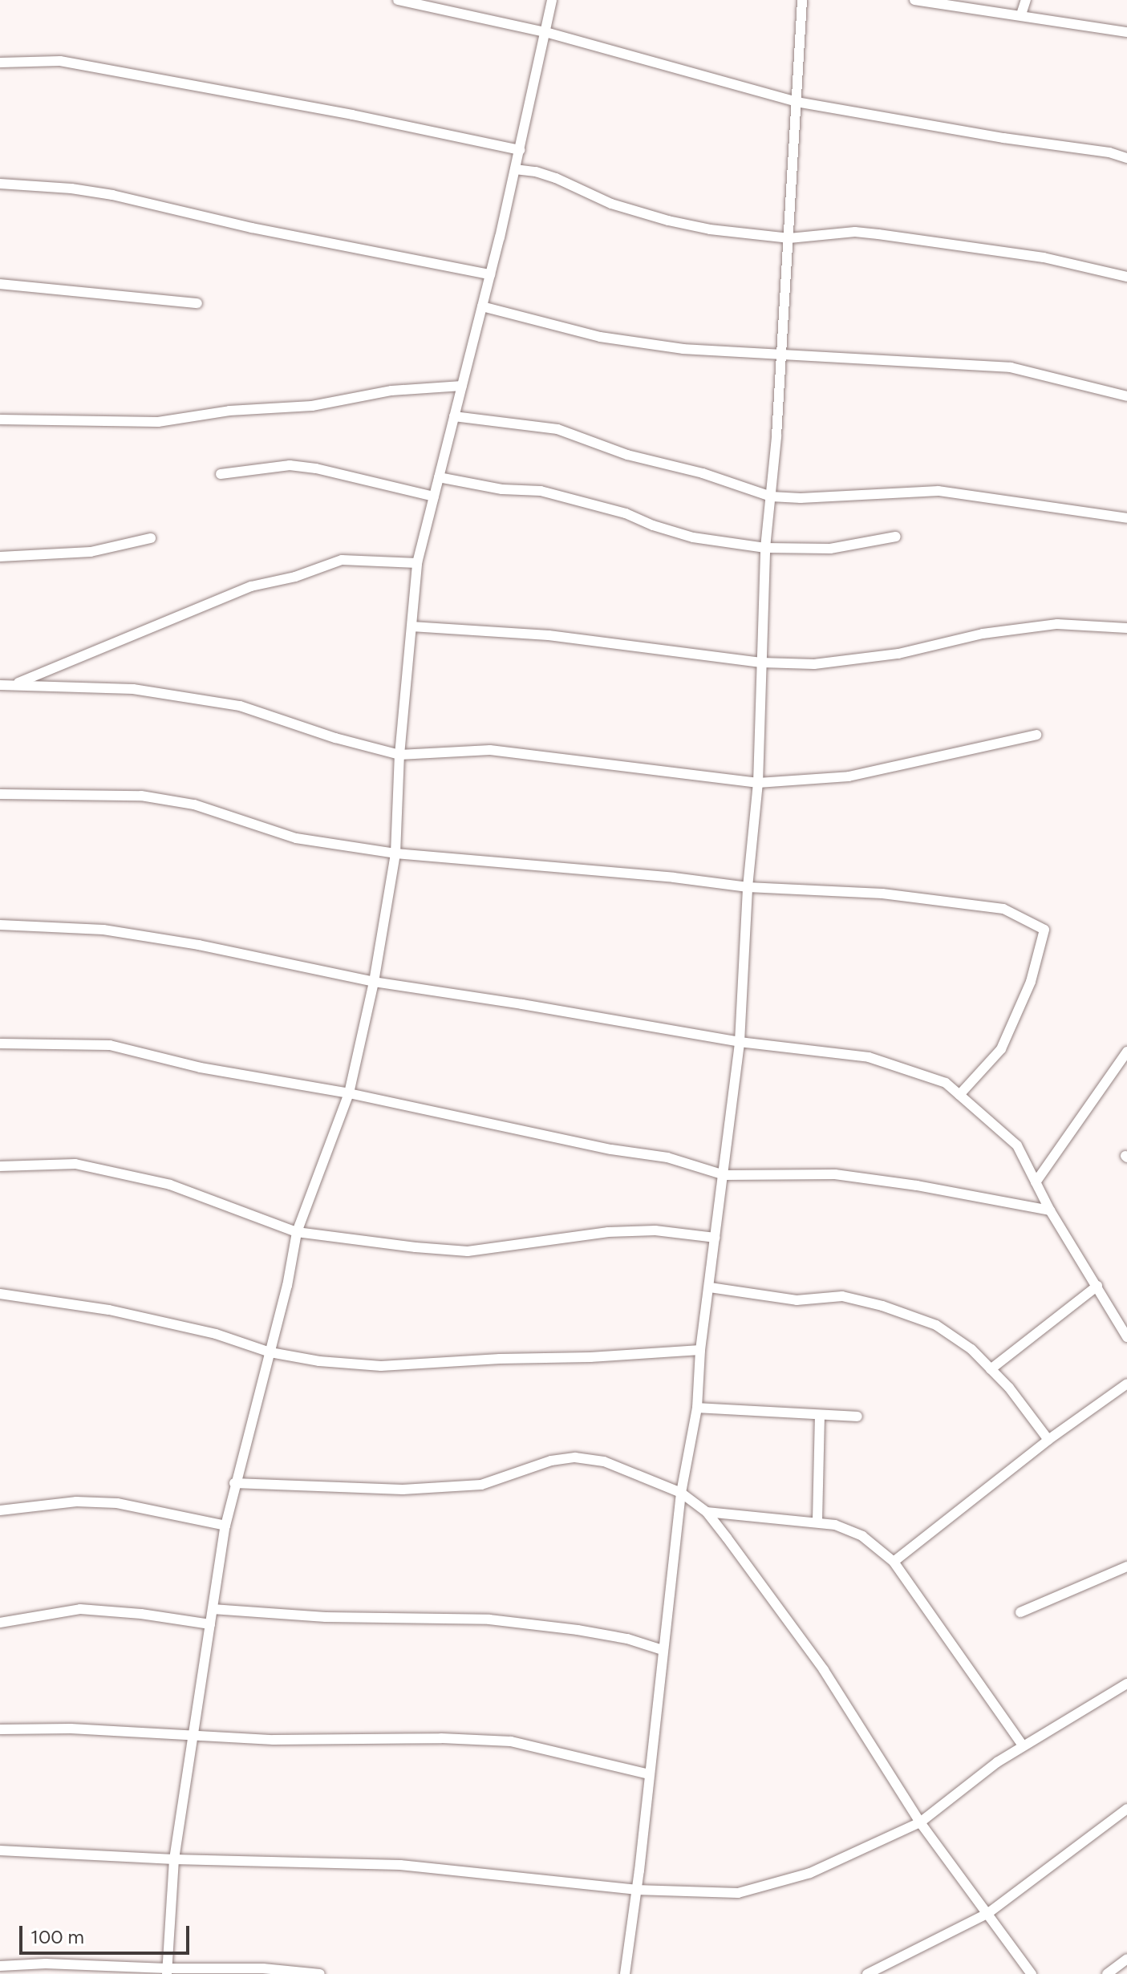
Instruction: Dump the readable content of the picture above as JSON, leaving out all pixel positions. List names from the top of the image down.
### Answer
{
  "scale_bar": "100 m"
}
